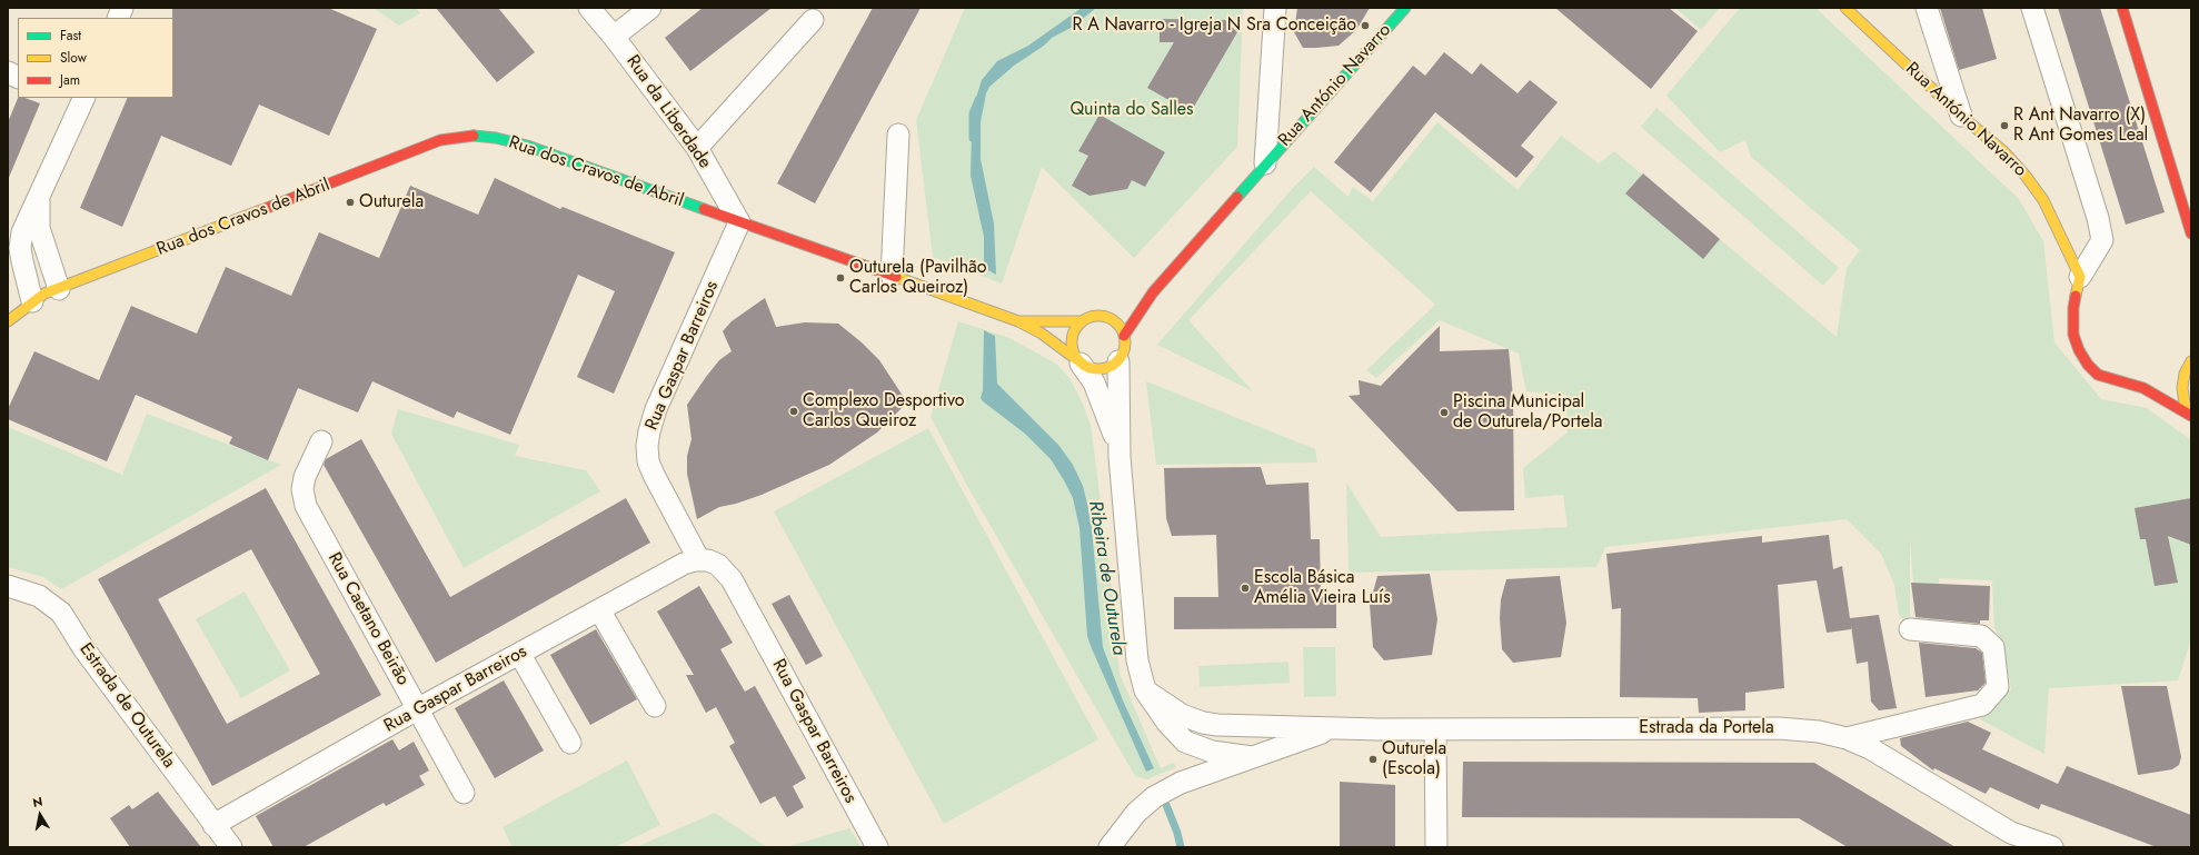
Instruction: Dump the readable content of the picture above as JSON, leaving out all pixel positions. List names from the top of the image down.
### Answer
{
  "streets": {
    "street": [
      "Rua António Navarro",
      "Rua da Liberdade",
      "Rua dos Cravos de Abril",
      "Rua Gaspar Barreiros",
      "Rua Caetano Beirão",
      "Estrada de Outurela",
      "Estrada da Portela"
    ]
  },
  "crossings": [
    ["Rua da Liberdade", "Rua dos Cravos de Abril"],
    ["Rua da Liberdade", "Rua Gaspar Barreiros"],
    ["Rua dos Cravos de Abril", "Rua Gaspar Barreiros"],
    ["Rua Gaspar Barreiros", "Rua Caetano Beirão"],
    ["Rua Gaspar Barreiros", "Estrada de Outurela"]
  ],
  "water": ["Ribeira de Outurela"],
  "parks": ["Quinta do Salles"],
  "places": [
    "R A Navarro - Igreja N Sra Conceição",
    "R Ant Navarro (X) R Ant Gomes Leal",
    "Outurela",
    "Outurela (Pavilhão Carlos Queiroz)",
    "Complexo Desportivo Carlos Queiroz",
    "Piscina Municipal de Outurela/Portela",
    "Escola Básica Amélia Vieira Luís",
    "Outurela (Escola)"
  ],
  "legend": ["Fast", "Slow", "Jam"],
  "north": "top"
}
